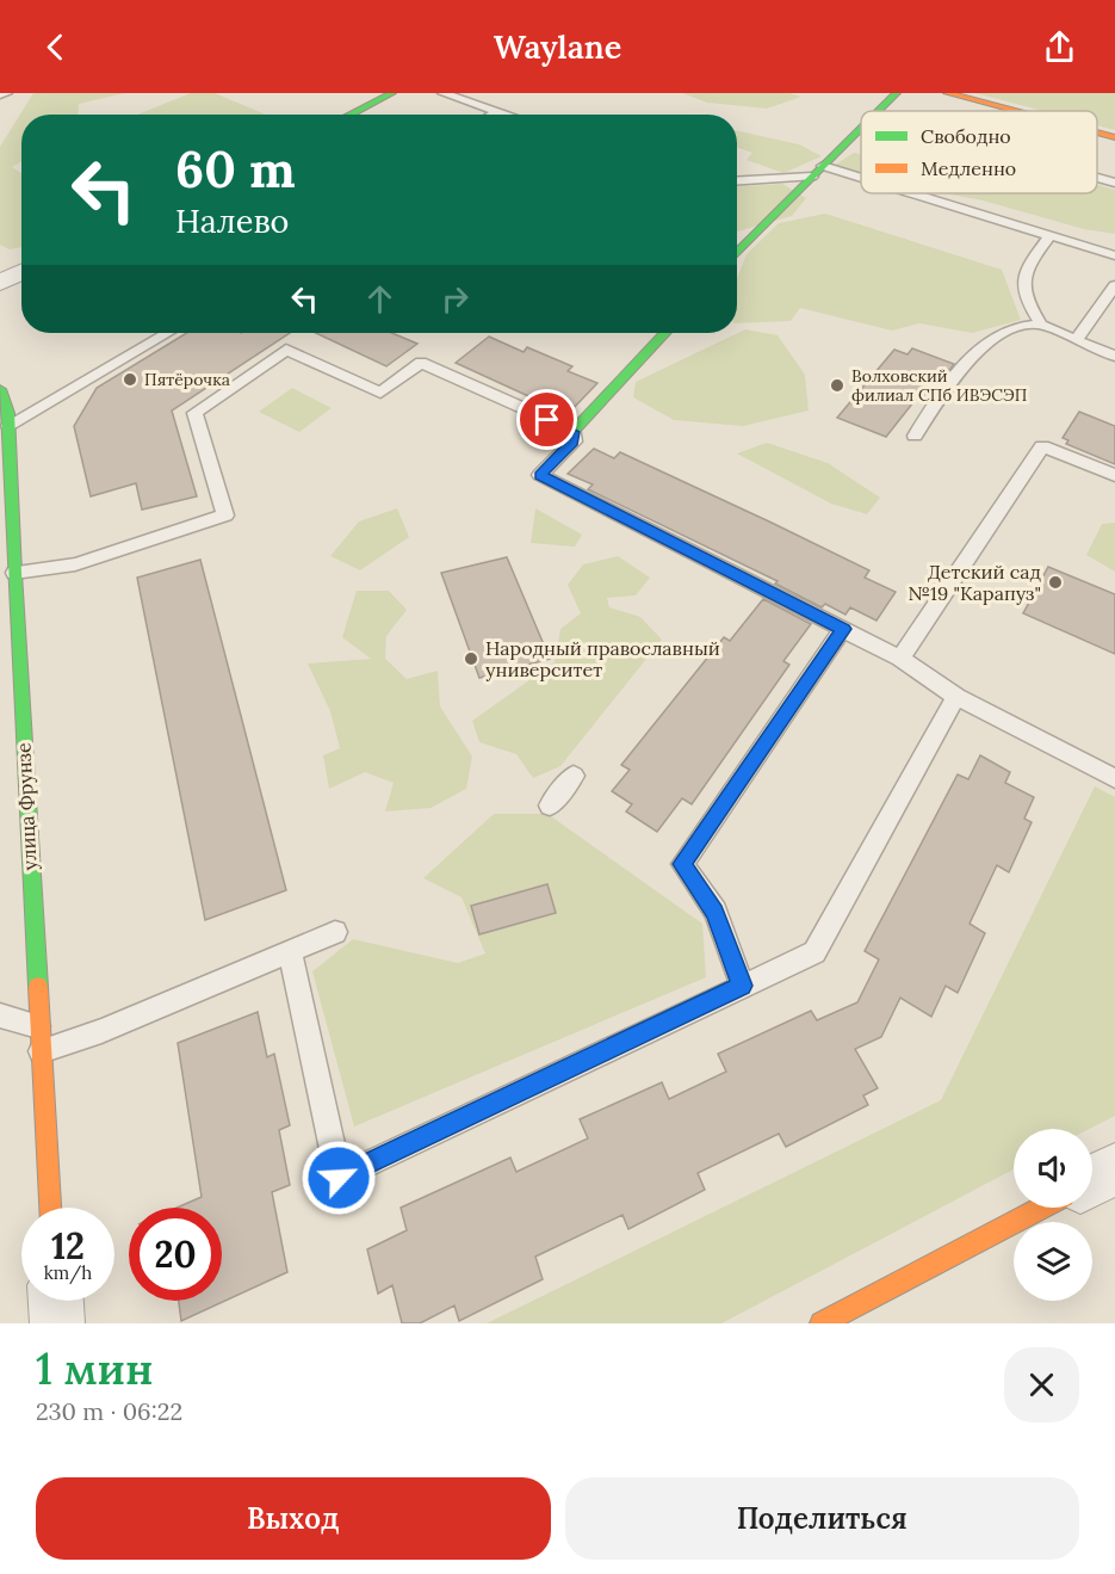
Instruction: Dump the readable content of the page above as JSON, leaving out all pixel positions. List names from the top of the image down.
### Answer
{
  "streets": {
    "street": ["улица Фрунзе"]
  },
  "places": [
    "Пятёрочка",
    "Волховский филиал СПб ИВЭСЭП",
    "Детский сад №19 \"Карапуз\"",
    "Народный православный университет"
  ],
  "legend": ["Свободно", "Медленно"],
  "page": {
    "header": "Waylane",
    "turn": ["60 m", "Налево"],
    "speed": "12 km/h",
    "limit": "20",
    "heading": ["1 мин", "230 m · 06:22"],
    "buttons": ["Выход", "Поделиться"]
  }
}
